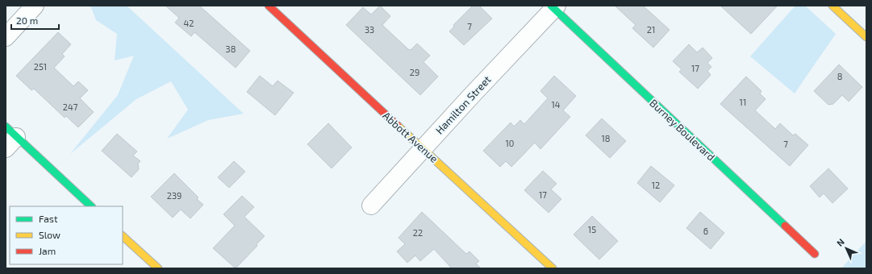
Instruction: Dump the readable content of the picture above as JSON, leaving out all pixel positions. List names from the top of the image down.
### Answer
{
  "streets": {
    "street": ["Hamilton Street", "Burney Boulevard", "Abbott Avenue"]
  },
  "crossings": [
    ["Hamilton Street", "Burney Boulevard"],
    ["Hamilton Street", "Abbott Avenue"]
  ],
  "house_numbers": [
    "42",
    "7",
    "33",
    "21",
    "38",
    "251",
    "17",
    "29",
    "8",
    "11",
    "14",
    "247",
    "18",
    "10",
    "7",
    "12",
    "17",
    "239",
    "15",
    "6",
    "22"
  ],
  "legend": ["Fast", "Slow", "Jam"],
  "scale_bar": "20 m",
  "north": "top left"
}
